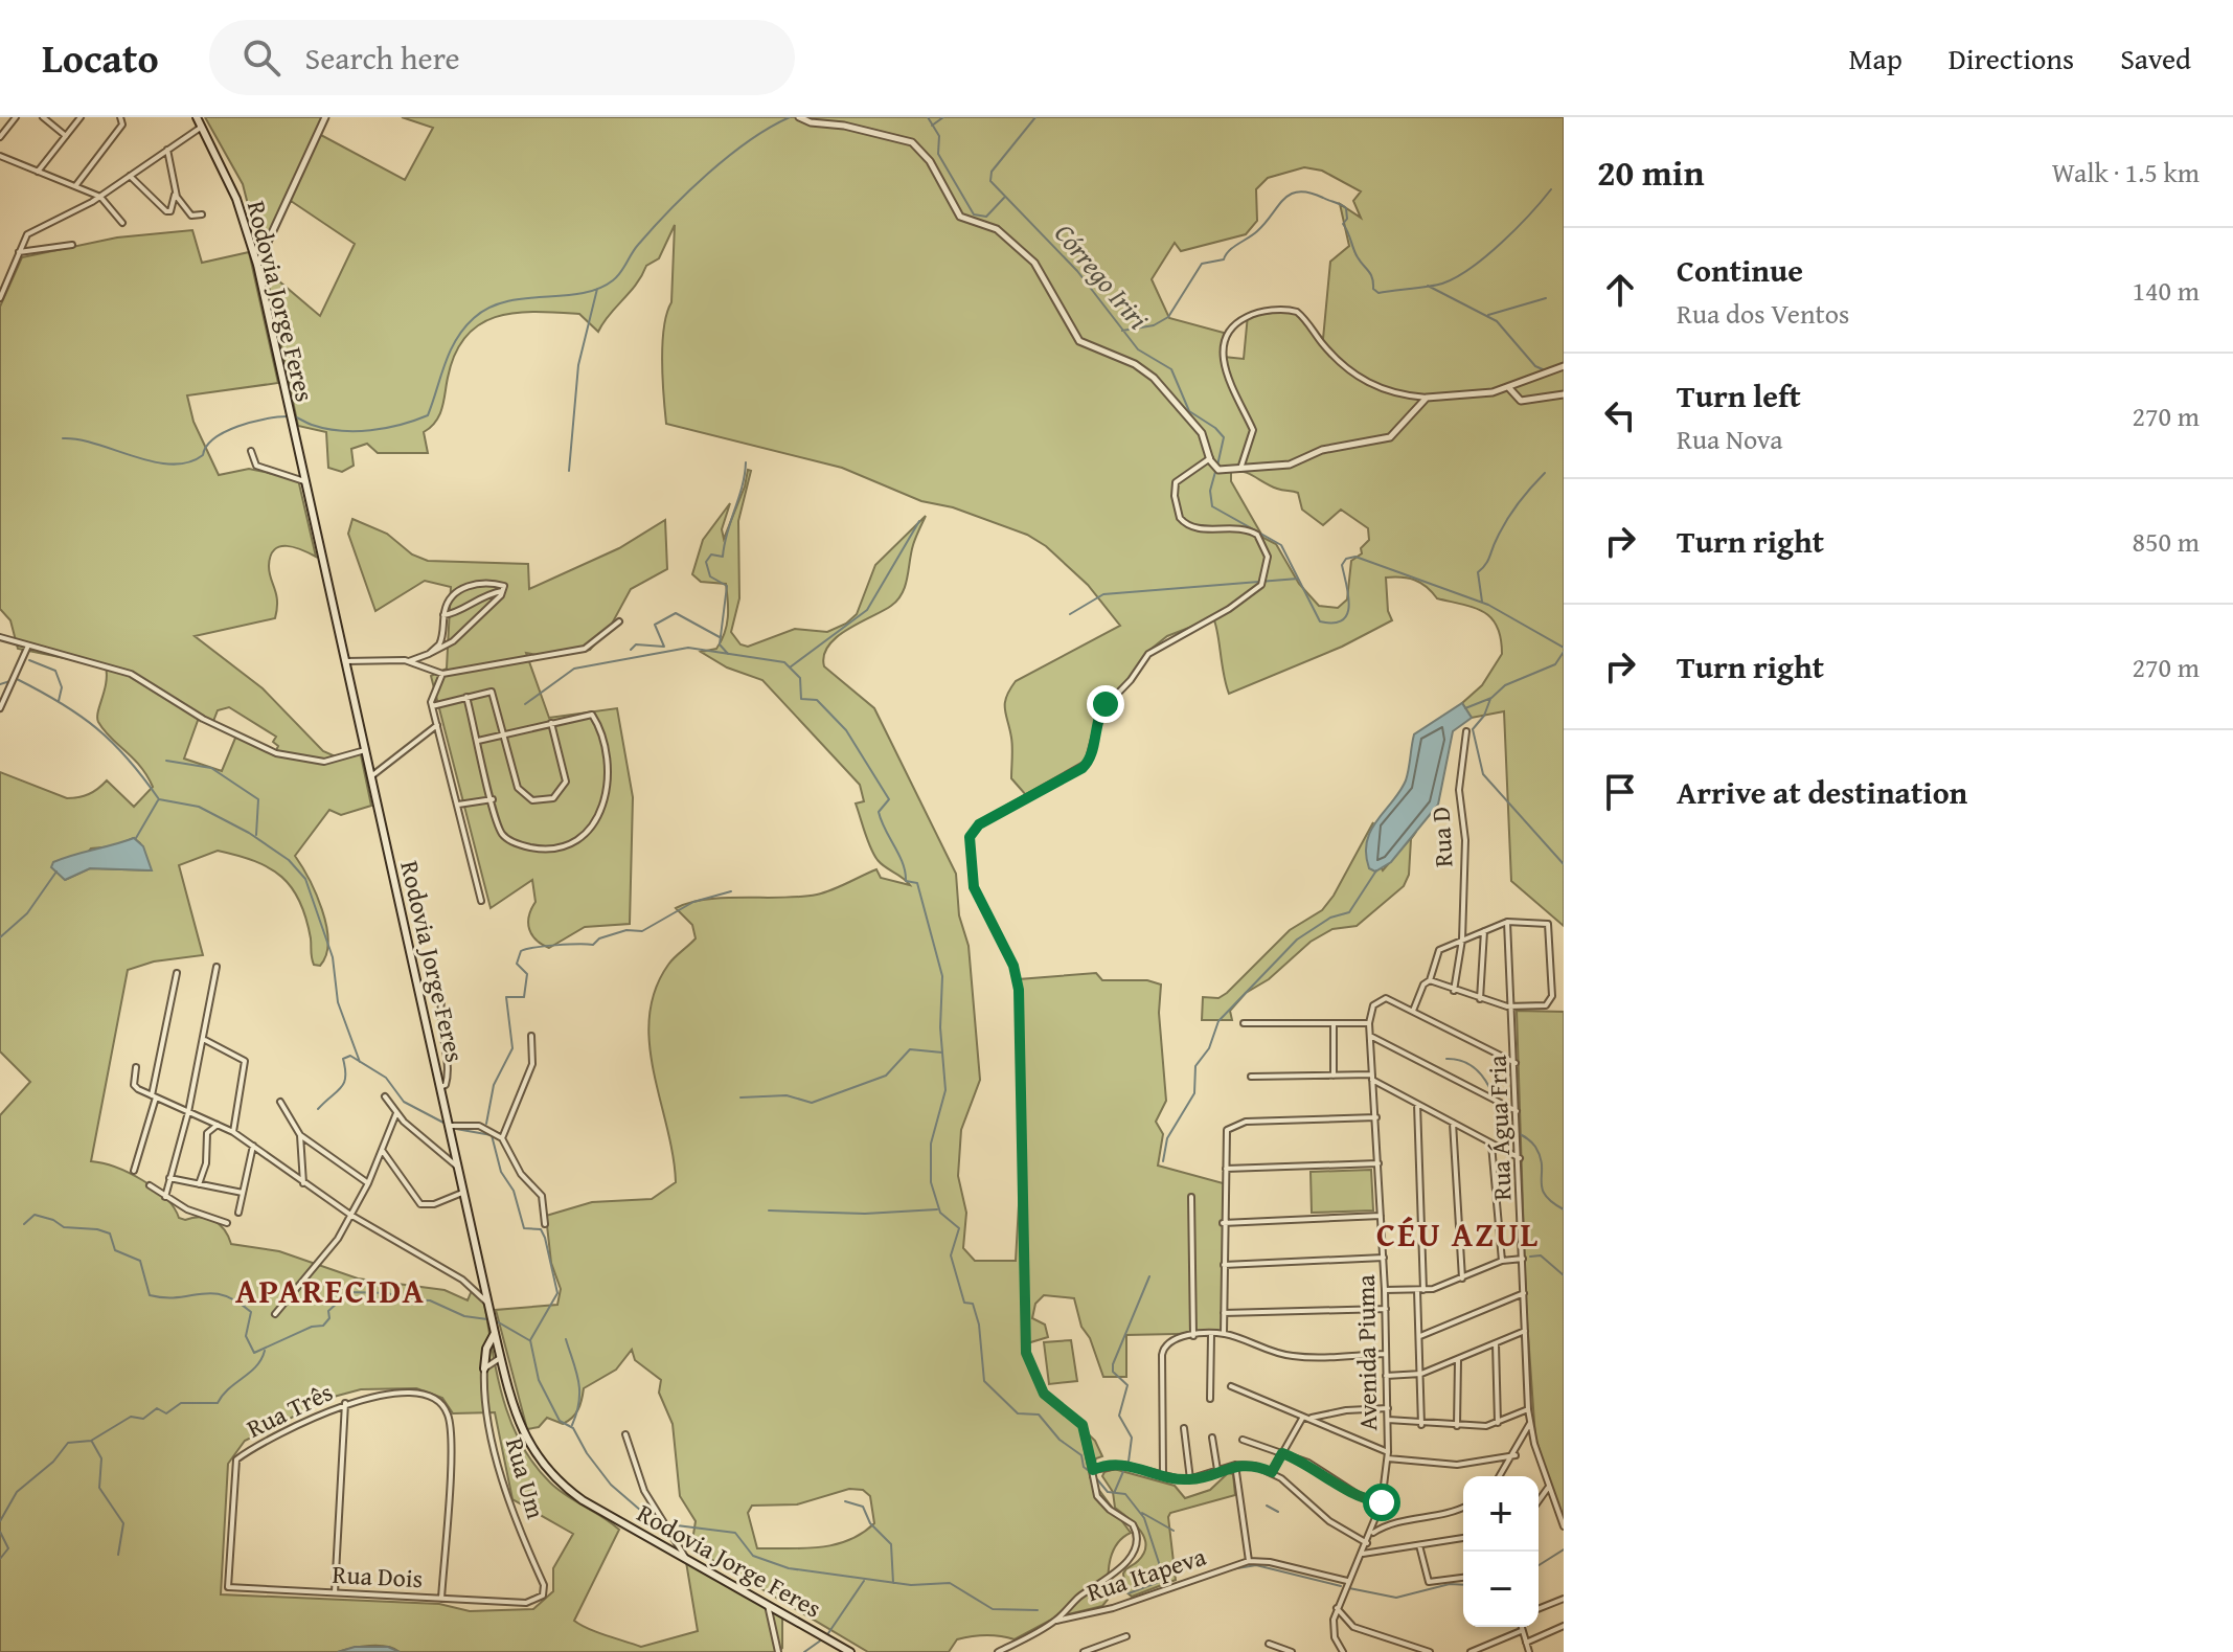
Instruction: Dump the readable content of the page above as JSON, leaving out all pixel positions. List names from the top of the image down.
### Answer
{
  "streets": {
    "main road": ["Rodovia Jorge Feres"],
    "street": [
      "Rua D",
      "Rua Água Fria",
      "Avenida Piuma",
      "Rua Três",
      "Rua Um",
      "Rua Itapeva",
      "Rua Dois"
    ]
  },
  "crossings": [
    ["Avenida Piuma", "Rua Itapeva"],
    ["Rua Três", "Rua Dois"],
    ["Rua Um", "Rua Dois"]
  ],
  "districts": ["CÉU AZUL", "APARECIDA"],
  "water": ["Córrego Iriri"],
  "page": {
    "header": "Locato",
    "search": "Search here",
    "nav": ["Map", "Directions", "Saved"],
    "heading": ["20 min", "Walk · 1.5 km"],
    "list": [
      ["Continue", "Rua dos Ventos", "140 m"],
      ["Turn left", "Rua Nova", "270 m"],
      ["Turn right", "850 m"],
      ["Turn right", "270 m"],
      "Arrive at destination"
    ],
    "map_buttons": ["+", "−"]
  }
}
